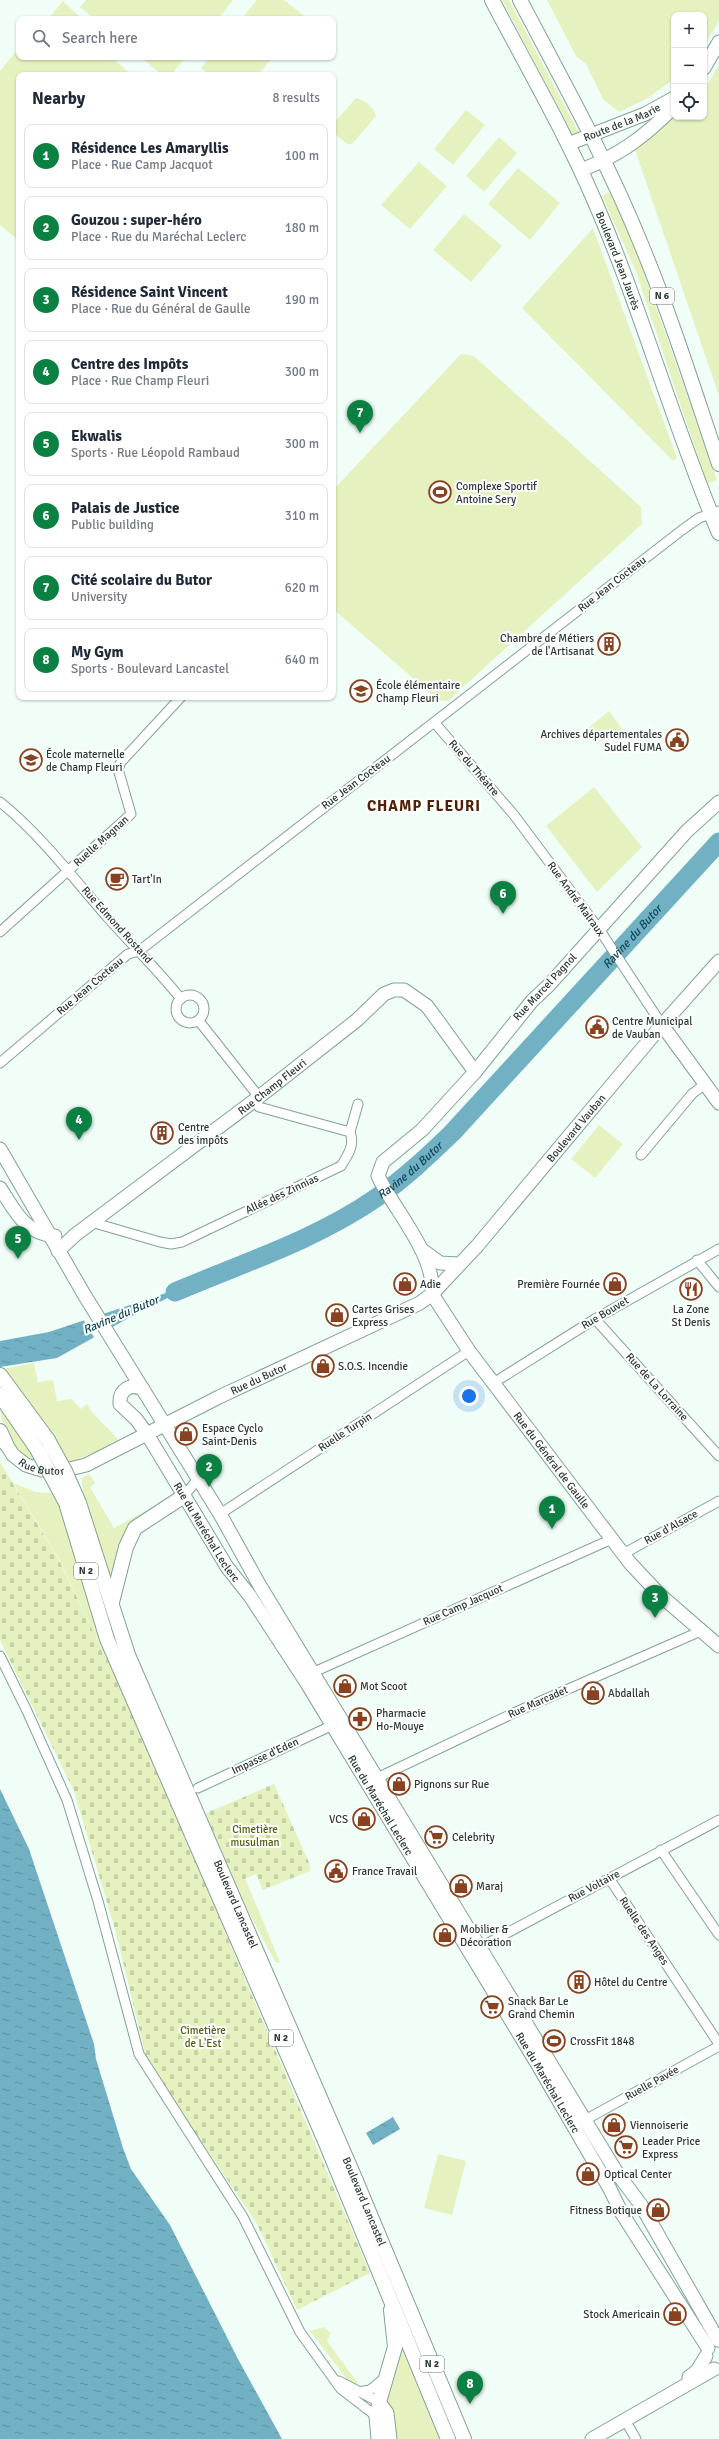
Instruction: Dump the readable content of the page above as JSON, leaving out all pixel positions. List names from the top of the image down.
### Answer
{
  "streets": {
    "main road": [
      "Boulevard Jean Jaurès",
      "N 6",
      "N 2",
      "Boulevard Lancastel"
    ],
    "street": [
      "Route de la Marie",
      "Rue Jean Cocteau",
      "Rue du Théatre",
      "Ruelle Magnan",
      "Rue André Malraux",
      "Rue Edmond Rostand",
      "Rue Marcel Pagnol",
      "Rue Champ Fleuri",
      "Boulevard Vauban",
      "Allée des Zinnias",
      "Rue Bouvet",
      "Rue du Butor",
      "Rue de La Lorraine",
      "Ruelle Turpin",
      "Rue du Général de Gaulle",
      "Rue Butor",
      "Rue d'Alsace",
      "Rue du Maréchal Leclerc",
      "Rue Camp Jacquot",
      "Rue Marcadet",
      "Impasse d'Eden",
      "Rue Voltaire",
      "Ruelle des Anges",
      "Ruelle Pavée"
    ]
  },
  "crossings": [
    ["Route de la Marie", "Boulevard Jean Jaurès"],
    ["Route de la Marie", "N 6"],
    ["Boulevard Jean Jaurès", "Rue Jean Cocteau"],
    ["Rue Jean Cocteau", "Rue du Théatre"],
    ["Rue Jean Cocteau", "Rue Edmond Rostand"],
    ["Rue du Théatre", "Rue André Malraux"],
    ["Ruelle Magnan", "Rue Edmond Rostand"],
    ["Rue André Malraux", "Rue Marcel Pagnol"],
    ["Rue André Malraux", "Boulevard Vauban"],
    ["Rue Marcel Pagnol", "Rue Champ Fleuri"],
    ["Rue Marcel Pagnol", "Rue du Général de Gaulle"],
    ["Rue Champ Fleuri", "Allée des Zinnias"],
    ["Rue Champ Fleuri", "Rue du Maréchal Leclerc"],
    ["Boulevard Vauban", "Rue du Butor"],
    ["Boulevard Vauban", "Rue du Général de Gaulle"],
    ["Rue Bouvet", "Rue de La Lorraine"],
    ["Rue Bouvet", "Rue du Général de Gaulle"],
    ["Rue du Butor", "Rue du Général de Gaulle"],
    ["Rue du Butor", "Rue Butor"],
    ["Rue du Butor", "Rue du Maréchal Leclerc"],
    ["Ruelle Turpin", "Rue du Général de Gaulle"],
    ["Ruelle Turpin", "Rue du Maréchal Leclerc"],
    ["Rue du Général de Gaulle", "Rue d'Alsace"],
    ["Rue du Général de Gaulle", "Rue Camp Jacquot"],
    ["Rue du Général de Gaulle", "Rue Marcadet"],
    ["Rue du Maréchal Leclerc", "Rue Camp Jacquot"],
    ["Rue du Maréchal Leclerc", "Rue Marcadet"],
    ["Rue du Maréchal Leclerc", "Impasse d'Eden"],
    ["Rue du Maréchal Leclerc", "Rue Voltaire"],
    ["Rue du Maréchal Leclerc", "Ruelle Pavée"],
    ["N 2", "Boulevard Lancastel"],
    ["Rue Voltaire", "Ruelle des Anges"],
    ["Ruelle des Anges", "Ruelle Pavée"]
  ],
  "districts": ["CHAMP FLEURI"],
  "water": ["Ravine du Butor"],
  "parks": ["Cimetière musulman", "Cimetière de L'Est"],
  "places": {
    "sports": ["Complexe Sportif Antoine Sery", "CrossFit 1848"],
    "building": ["Chambre de Métiers de l'Artisanat", "Centre des impôts", "Hôtel du Centre"],
    "school or university": ["École élémentaire Champ Fleuri", "École maternelle de Champ Fleuri"],
    "public building": ["Archives départementales Sudel FUMA", "Centre Municipal de Vauban", "France Travail"],
    "cafe": ["Tart'In"],
    "shop": [
      "Adie",
      "Première Fournée",
      "Cartes Grises Express",
      "S.O.S. Incendie",
      "Espace Cyclo Saint-Denis",
      "Mot Scoot",
      "Abdallah",
      "Pignons sur Rue",
      "VCS",
      "Maraj",
      "Mobilier & Décoration",
      "Viennoiserie",
      "Optical Center",
      "Fitness Botique",
      "Stock Americain"
    ],
    "restaurant": ["La Zone St Denis"],
    "pharmacy": ["Pharmacie Ho-Mouye"],
    "supermarket": ["Celebrity", "Snack Bar Le Grand Chemin", "Leader Price Express"]
  },
  "page": {
    "map_buttons": ["+", "−"],
    "search": "Search here",
    "heading": ["Nearby", "8 results"],
    "list": [
      {
        "mark": "1",
        "name": "Résidence Les Amaryllis",
        "note": "Place · Rue Camp Jacquot",
        "value": "100 m"
      },
      {
        "mark": "2",
        "name": "Gouzou : super-héro",
        "note": "Place · Rue du Maréchal Leclerc",
        "value": "180 m"
      },
      {
        "mark": "3",
        "name": "Résidence Saint Vincent",
        "note": "Place · Rue du Général de Gaulle",
        "value": "190 m"
      },
      {
        "mark": "4",
        "name": "Centre des Impôts",
        "note": "Place · Rue Champ Fleuri",
        "value": "300 m"
      },
      {
        "mark": "5",
        "name": "Ekwalis",
        "note": "Sports · Rue Léopold Rambaud",
        "value": "300 m"
      },
      {
        "mark": "6",
        "name": "Palais de Justice",
        "note": "Public building",
        "value": "310 m"
      },
      {
        "mark": "7",
        "name": "Cité scolaire du Butor",
        "note": "University",
        "value": "620 m"
      },
      {
        "mark": "8",
        "name": "My Gym",
        "note": "Sports · Boulevard Lancastel",
        "value": "640 m"
      }
    ],
    "pins": [
      "7",
      "6",
      "4",
      "5",
      "2",
      "1",
      "3",
      "8"
    ]
  }
}
